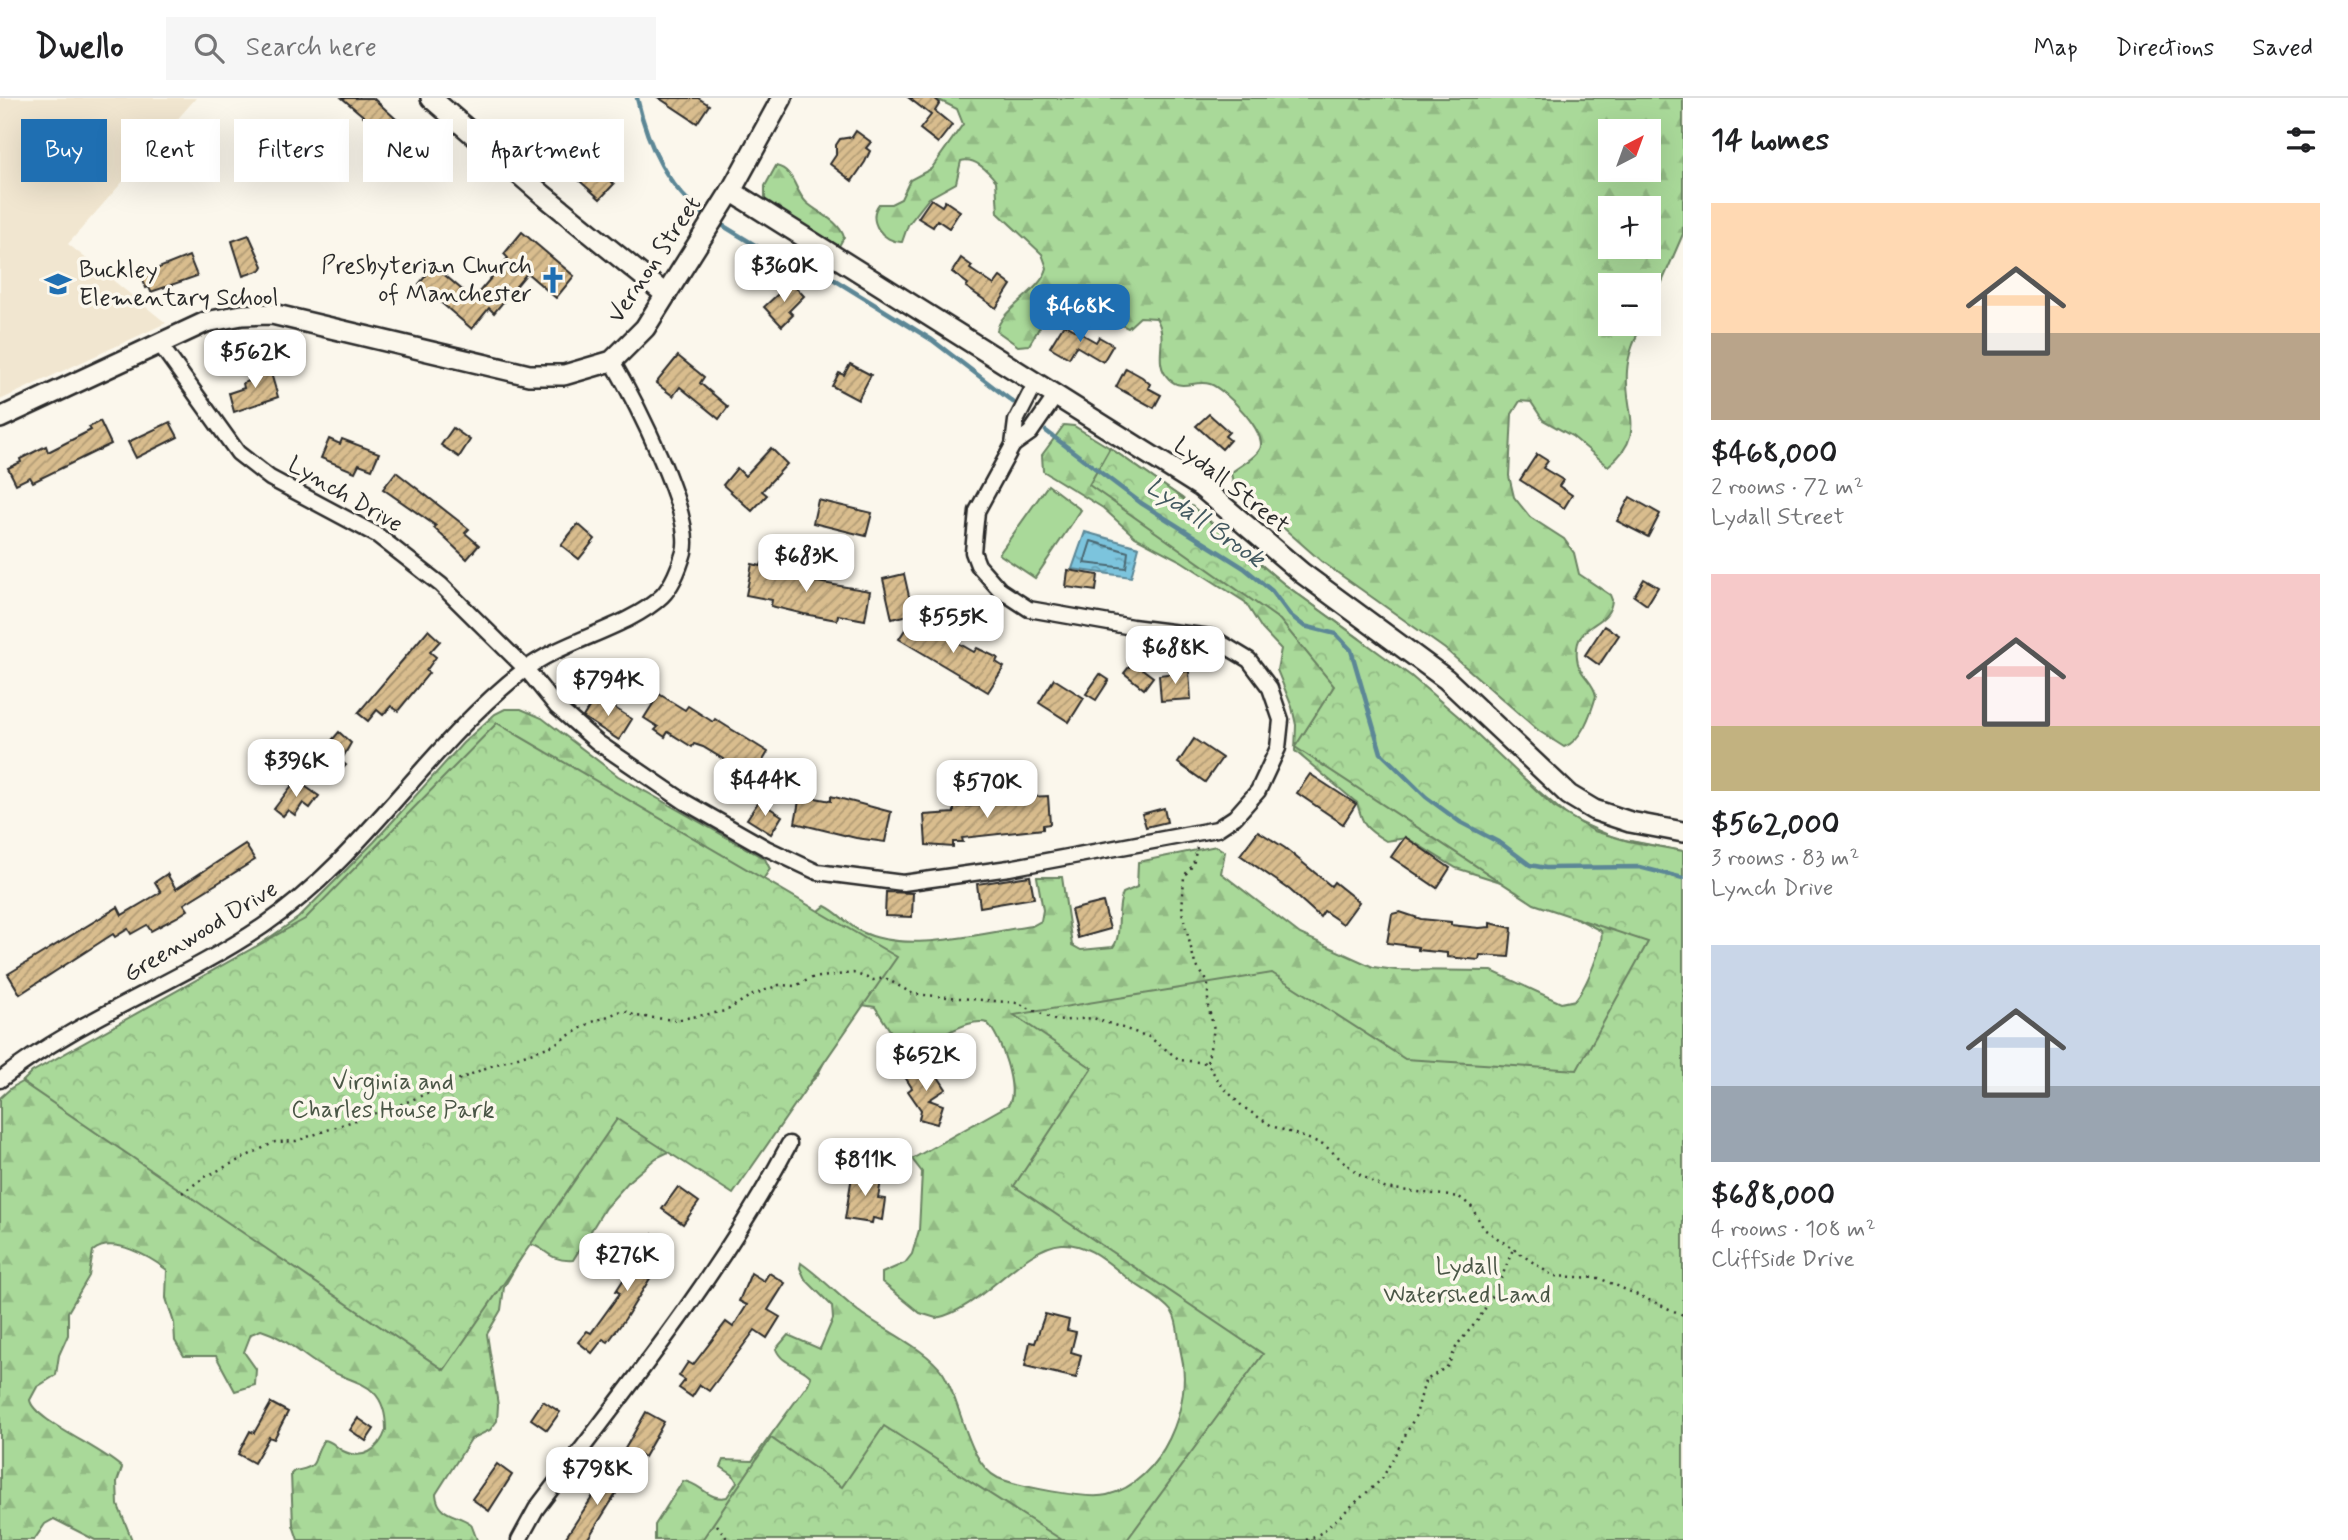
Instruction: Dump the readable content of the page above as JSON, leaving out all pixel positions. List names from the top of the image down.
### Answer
{
  "streets": {
    "street": [
      "Vernon Street",
      "Lydall Street",
      "Lynch Drive",
      "Greenwood Drive"
    ]
  },
  "crossings": [
    ["Vernon Street", "Lydall Street"],
    ["Vernon Street", "Lynch Drive"],
    ["Vernon Street", "Greenwood Drive"],
    ["Lynch Drive", "Greenwood Drive"]
  ],
  "water": ["Lydall Brook"],
  "parks": ["Virginia and Charles House Park", "Lydall Watershed Land"],
  "places": {
    "church": ["Presbyterian Church of Manchester"],
    "school or university": ["Buckley Elementary School"]
  },
  "north": "top right",
  "page": {
    "header": "Dwello",
    "search": "Search here",
    "nav": ["Map", "Directions", "Saved"],
    "heading": "14 homes",
    "map_buttons": ["+", "−"],
    "chip": [
      "Buy",
      "Rent",
      "Filters",
      "New",
      "Apartment"
    ],
    "list": [
      {
        "name": "$468,000",
        "note": "2 rooms · 72 m² · Lydall Street"
      },
      {
        "name": "$562,000",
        "note": "3 rooms · 83 m² · Lynch Drive"
      },
      {
        "name": "$688,000",
        "note": "4 rooms · 108 m² · Cliffside Drive"
      }
    ],
    "price": [
      "$360K",
      "$468K",
      "$562K",
      "$683K",
      "$555K",
      "$688K",
      "$794K",
      "$396K",
      "$444K",
      "$570K",
      "$652K",
      "$811K",
      "$276K",
      "$798K"
    ]
  }
}
